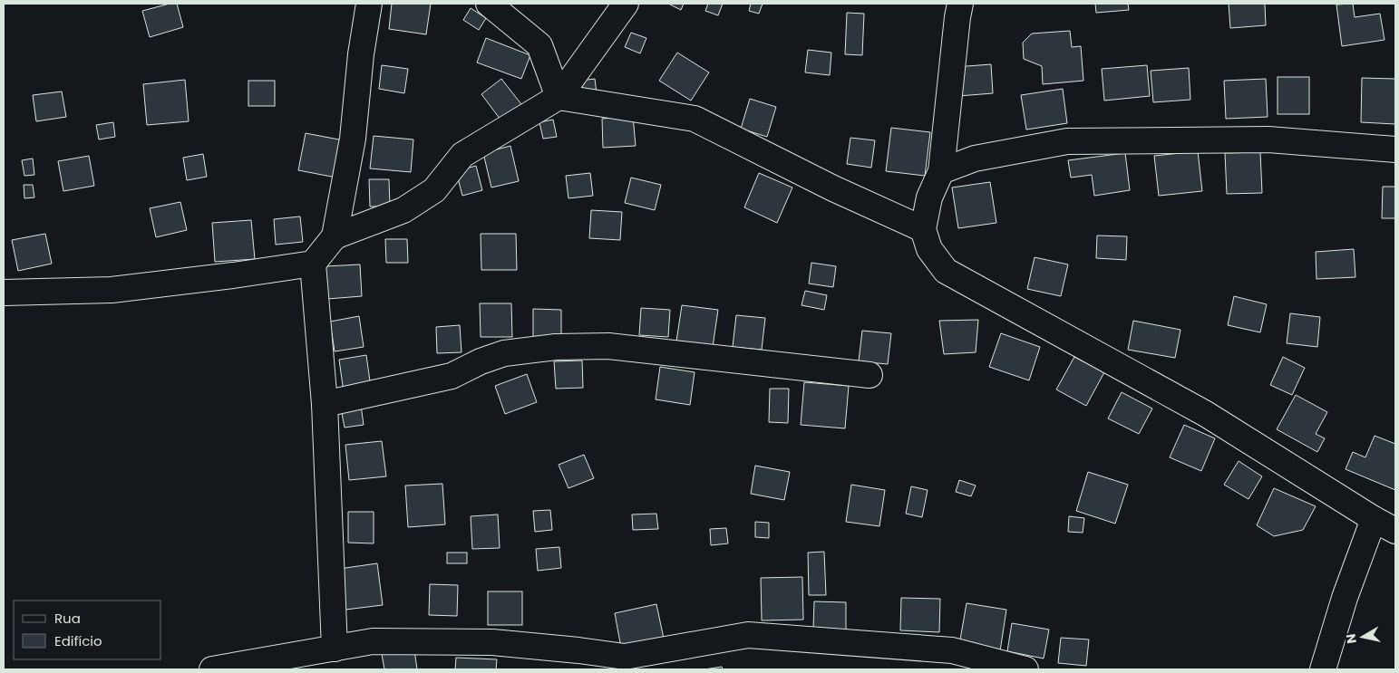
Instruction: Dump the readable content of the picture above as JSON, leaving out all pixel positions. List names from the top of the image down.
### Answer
{
  "legend": ["Rua", "Edifício"],
  "north": "left"
}
